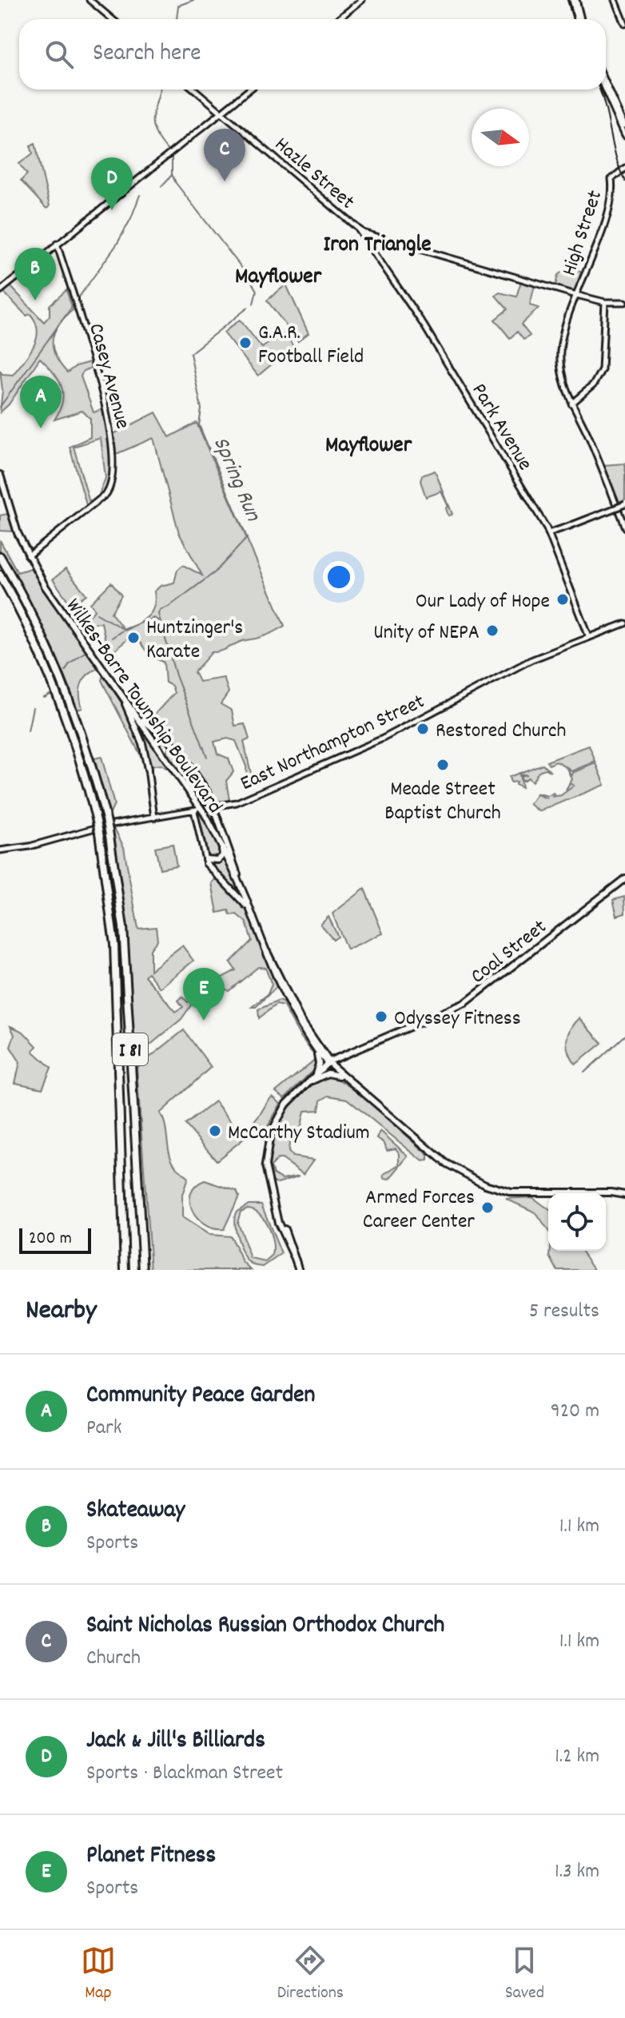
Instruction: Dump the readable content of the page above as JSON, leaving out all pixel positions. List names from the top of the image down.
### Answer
{
  "streets": {
    "highway": ["I 81"],
    "main road": [
      "Hazle Street",
      "High Street",
      "Casey Avenue",
      "Park Avenue",
      "Wilkes-Barre Township Boulevard",
      "East Northampton Street",
      "Coal Street"
    ]
  },
  "crossings": [
    ["Hazle Street", "High Street"],
    ["Hazle Street", "Park Avenue"],
    ["Casey Avenue", "Wilkes-Barre Township Boulevard"],
    ["Park Avenue", "East Northampton Street"],
    ["Wilkes-Barre Township Boulevard", "Coal Street"]
  ],
  "districts": ["Iron Triangle", "Mayflower", "Mayflower"],
  "water": ["Spring Run"],
  "places": [
    "G.A.R. Football Field",
    "Our Lady of Hope",
    "Unity of NEPA",
    "Huntzinger's Karate",
    "Restored Church",
    "Meade Street Baptist Church",
    "Odyssey Fitness",
    "McCarthy Stadium",
    "Armed Forces Career Center"
  ],
  "scale_bar": "200 m",
  "north": "right",
  "page": {
    "search": "Search here",
    "pins": [
      "C",
      "D",
      "B",
      "A",
      "E"
    ],
    "scale": "200 m",
    "heading": ["Nearby", "5 results"],
    "list": [
      {
        "mark": "A",
        "name": "Community Peace Garden",
        "note": "Park",
        "value": "920 m"
      },
      {
        "mark": "B",
        "name": "Skateaway",
        "note": "Sports",
        "value": "1.1 km"
      },
      {
        "mark": "C",
        "name": "Saint Nicholas Russian Orthodox Church",
        "note": "Church",
        "value": "1.1 km"
      },
      {
        "mark": "D",
        "name": "Jack & Jill's Billiards",
        "note": "Sports · Blackman Street",
        "value": "1.2 km"
      },
      {
        "mark": "E",
        "name": "Planet Fitness",
        "note": "Sports",
        "value": "1.3 km"
      }
    ],
    "nav": ["Map", "Directions", "Saved"]
  }
}
